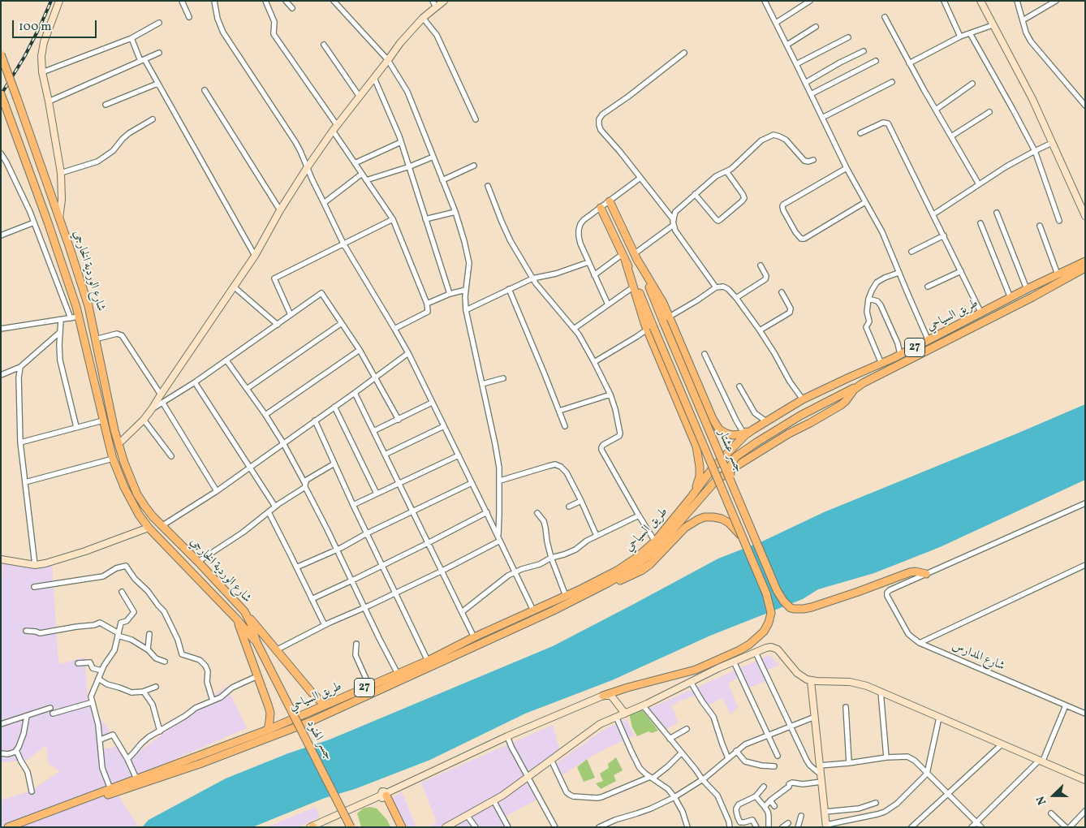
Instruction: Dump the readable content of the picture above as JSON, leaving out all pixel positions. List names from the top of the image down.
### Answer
{
  "streets": {
    "main road": [
      "شارع الوردية الخارجي",
      "طريق السياحي",
      "27",
      "جسر عشتار",
      "جسر الهنود"
    ],
    "street": ["شارع المدارس"]
  },
  "crossings": [
    ["شارع الوردية الخارجي", "جسر الهنود"],
    ["جسر عشتار", "شارع المدارس"]
  ],
  "scale_bar": "100 m",
  "north": "left"
}
